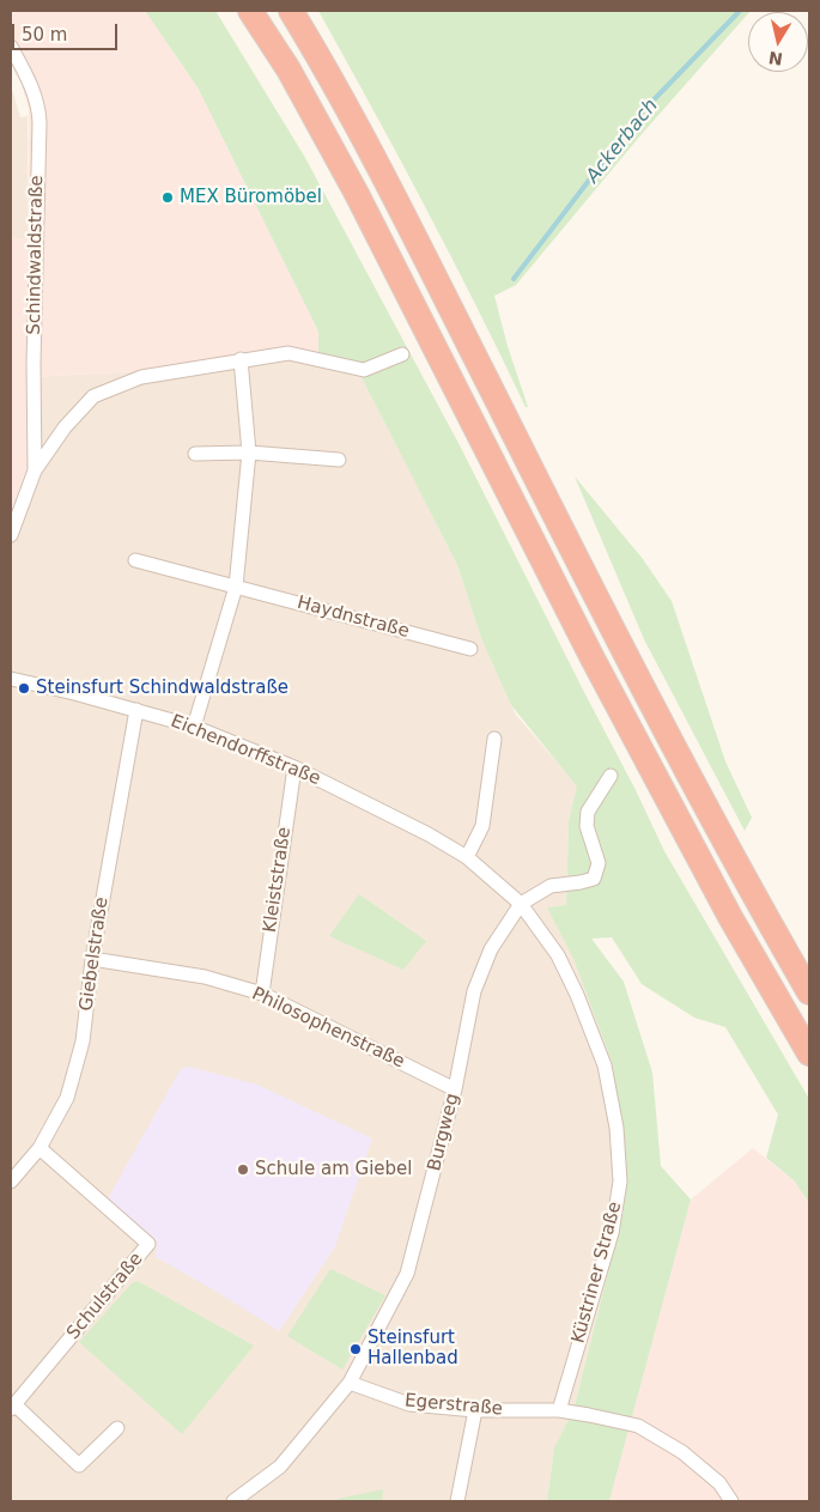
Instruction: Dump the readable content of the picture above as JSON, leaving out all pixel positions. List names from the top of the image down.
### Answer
{
  "streets": {
    "street": [
      "Schindwaldstraße",
      "Haydnstraße",
      "Eichendorffstraße",
      "Kleiststraße",
      "Giebelstraße",
      "Philosophenstraße",
      "Burgweg",
      "Küstriner Straße",
      "Schulstraße",
      "Egerstraße"
    ]
  },
  "crossings": [
    ["Eichendorffstraße", "Kleiststraße"],
    ["Eichendorffstraße", "Giebelstraße"],
    ["Eichendorffstraße", "Burgweg"],
    ["Eichendorffstraße", "Küstriner Straße"],
    ["Kleiststraße", "Philosophenstraße"],
    ["Giebelstraße", "Philosophenstraße"],
    ["Giebelstraße", "Schulstraße"],
    ["Philosophenstraße", "Burgweg"],
    ["Burgweg", "Küstriner Straße"],
    ["Burgweg", "Egerstraße"],
    ["Küstriner Straße", "Egerstraße"]
  ],
  "water": ["Ackerbach"],
  "places": [
    "MEX Büromöbel",
    "Steinsfurt Schindwaldstraße",
    "Schule am Giebel",
    "Steinsfurt Hallenbad"
  ],
  "scale_bar": "50 m",
  "north": "bottom"
}
